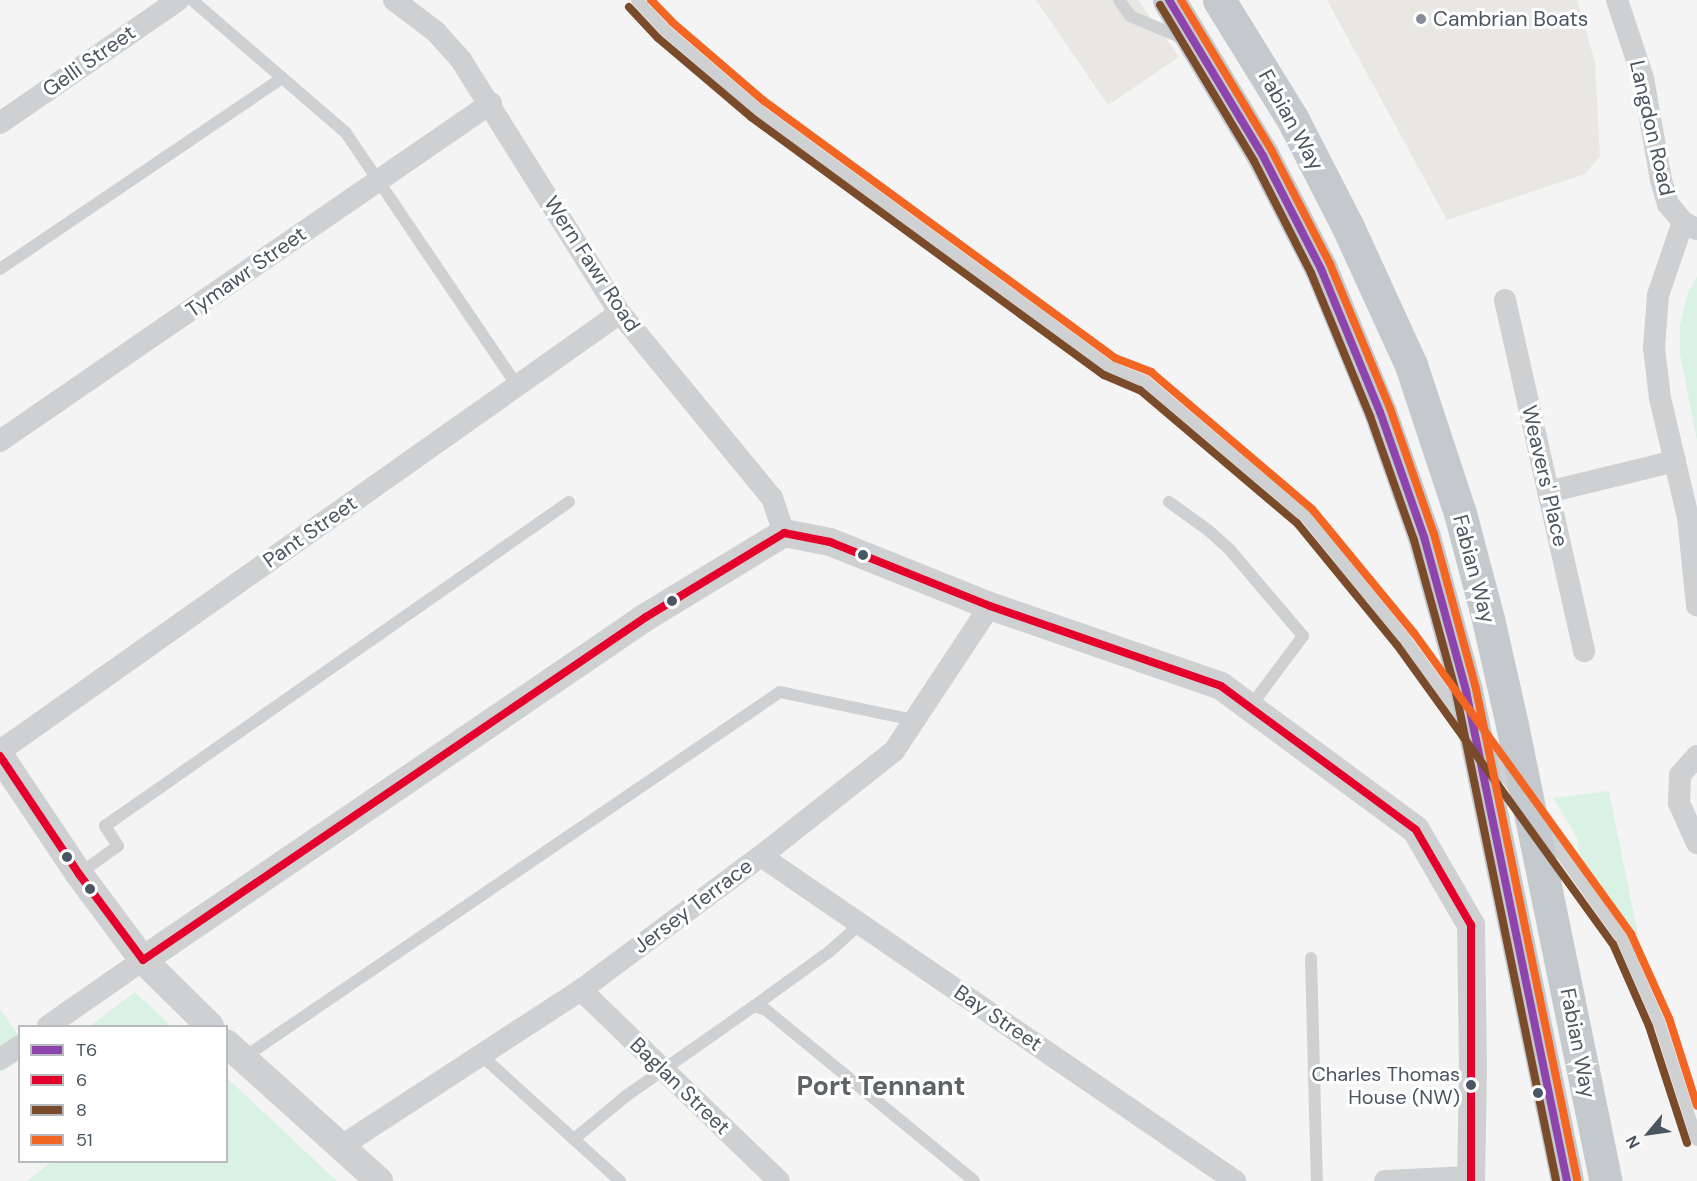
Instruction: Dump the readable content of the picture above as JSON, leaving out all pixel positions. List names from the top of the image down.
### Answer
{
  "streets": {
    "highway": ["Fabian Way"],
    "street": [
      "Gelli Street",
      "Langdon Road",
      "Wern Fawr Road",
      "Tymawr Street",
      "Weavers' Place",
      "Pant Street",
      "Jersey Terrace",
      "Bay Street",
      "Baglan Street"
    ]
  },
  "crossings": [
    ["Wern Fawr Road", "Tymawr Street"],
    ["Wern Fawr Road", "Pant Street"],
    ["Jersey Terrace", "Bay Street"],
    ["Jersey Terrace", "Baglan Street"]
  ],
  "districts": ["Port Tennant"],
  "places": ["Cambrian Boats", "Charles Thomas House (NW)"],
  "lines": [
    "transit line T6",
    "transit line 51",
    "transit line 8",
    "transit line 6"
  ],
  "legend": [
    "T6",
    "6",
    "8",
    "51"
  ],
  "north": "bottom left"
}
